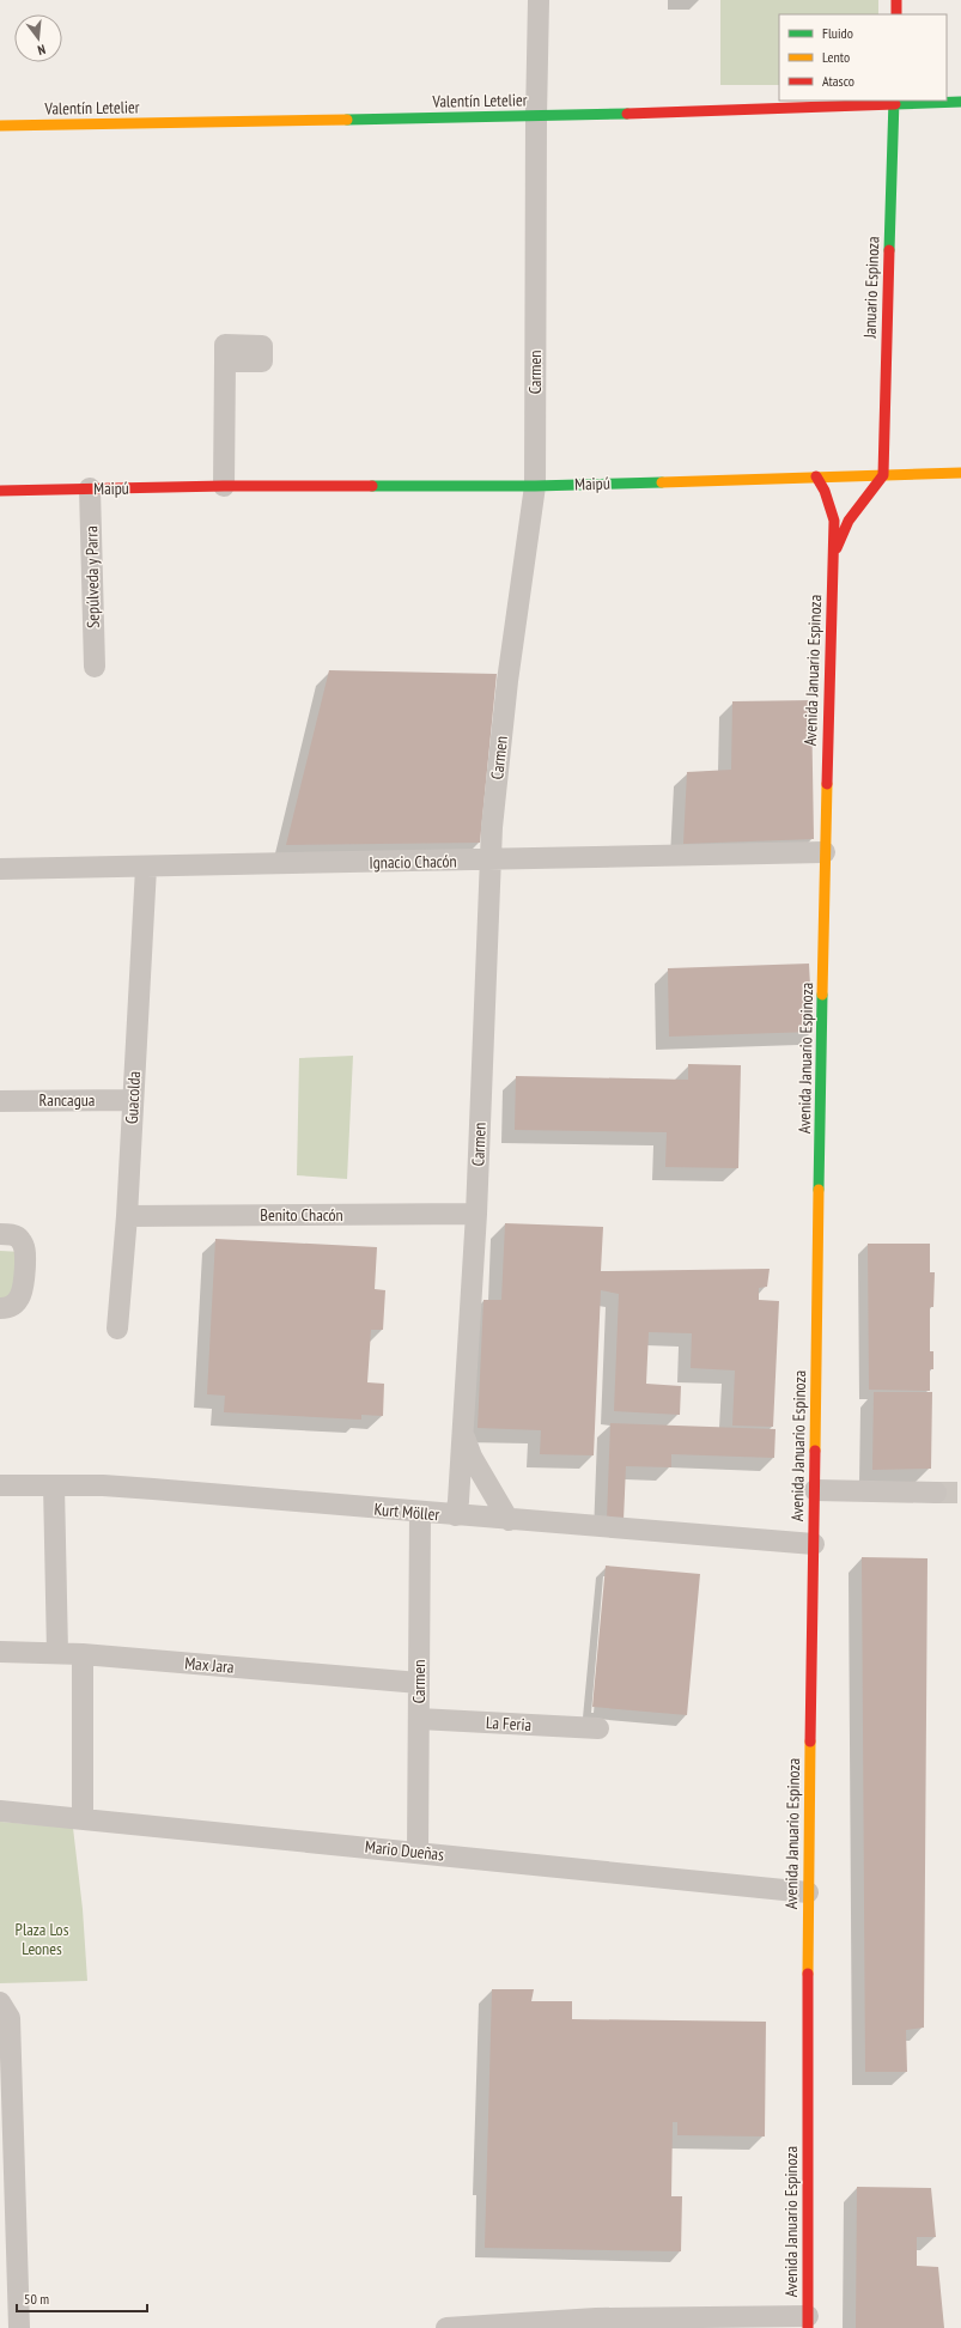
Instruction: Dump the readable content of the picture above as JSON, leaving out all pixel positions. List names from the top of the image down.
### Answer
{
  "streets": {
    "main road": [
      "Valentín Letelier",
      "Januario Espinoza",
      "Maipú",
      "Avenida Januario Espinoza"
    ],
    "street": [
      "Carmen",
      "Sepúlveda y Parra",
      "Ignacio Chacón",
      "Guacolda",
      "Rancagua",
      "Benito Chacón",
      "Kurt Möller",
      "Max Jara",
      "La Feria",
      "Mario Dueñas"
    ]
  },
  "crossings": [
    ["Valentín Letelier", "Januario Espinoza"],
    ["Valentín Letelier", "Carmen"],
    ["Januario Espinoza", "Maipú"],
    ["Januario Espinoza", "Avenida Januario Espinoza"],
    ["Carmen", "Maipú"],
    ["Carmen", "Ignacio Chacón"],
    ["Carmen", "Benito Chacón"],
    ["Carmen", "Kurt Möller"],
    ["Carmen", "Max Jara"],
    ["Carmen", "La Feria"],
    ["Carmen", "Mario Dueñas"],
    ["Maipú", "Sepúlveda y Parra"],
    ["Maipú", "Avenida Januario Espinoza"],
    ["Avenida Januario Espinoza", "Ignacio Chacón"],
    ["Avenida Januario Espinoza", "Kurt Möller"],
    ["Avenida Januario Espinoza", "Mario Dueñas"],
    ["Ignacio Chacón", "Guacolda"],
    ["Guacolda", "Rancagua"],
    ["Guacolda", "Benito Chacón"]
  ],
  "parks": ["Plaza Los Leones"],
  "legend": ["Fluido", "Lento", "Atasco"],
  "scale_bar": "50 m",
  "north": "bottom"
}
